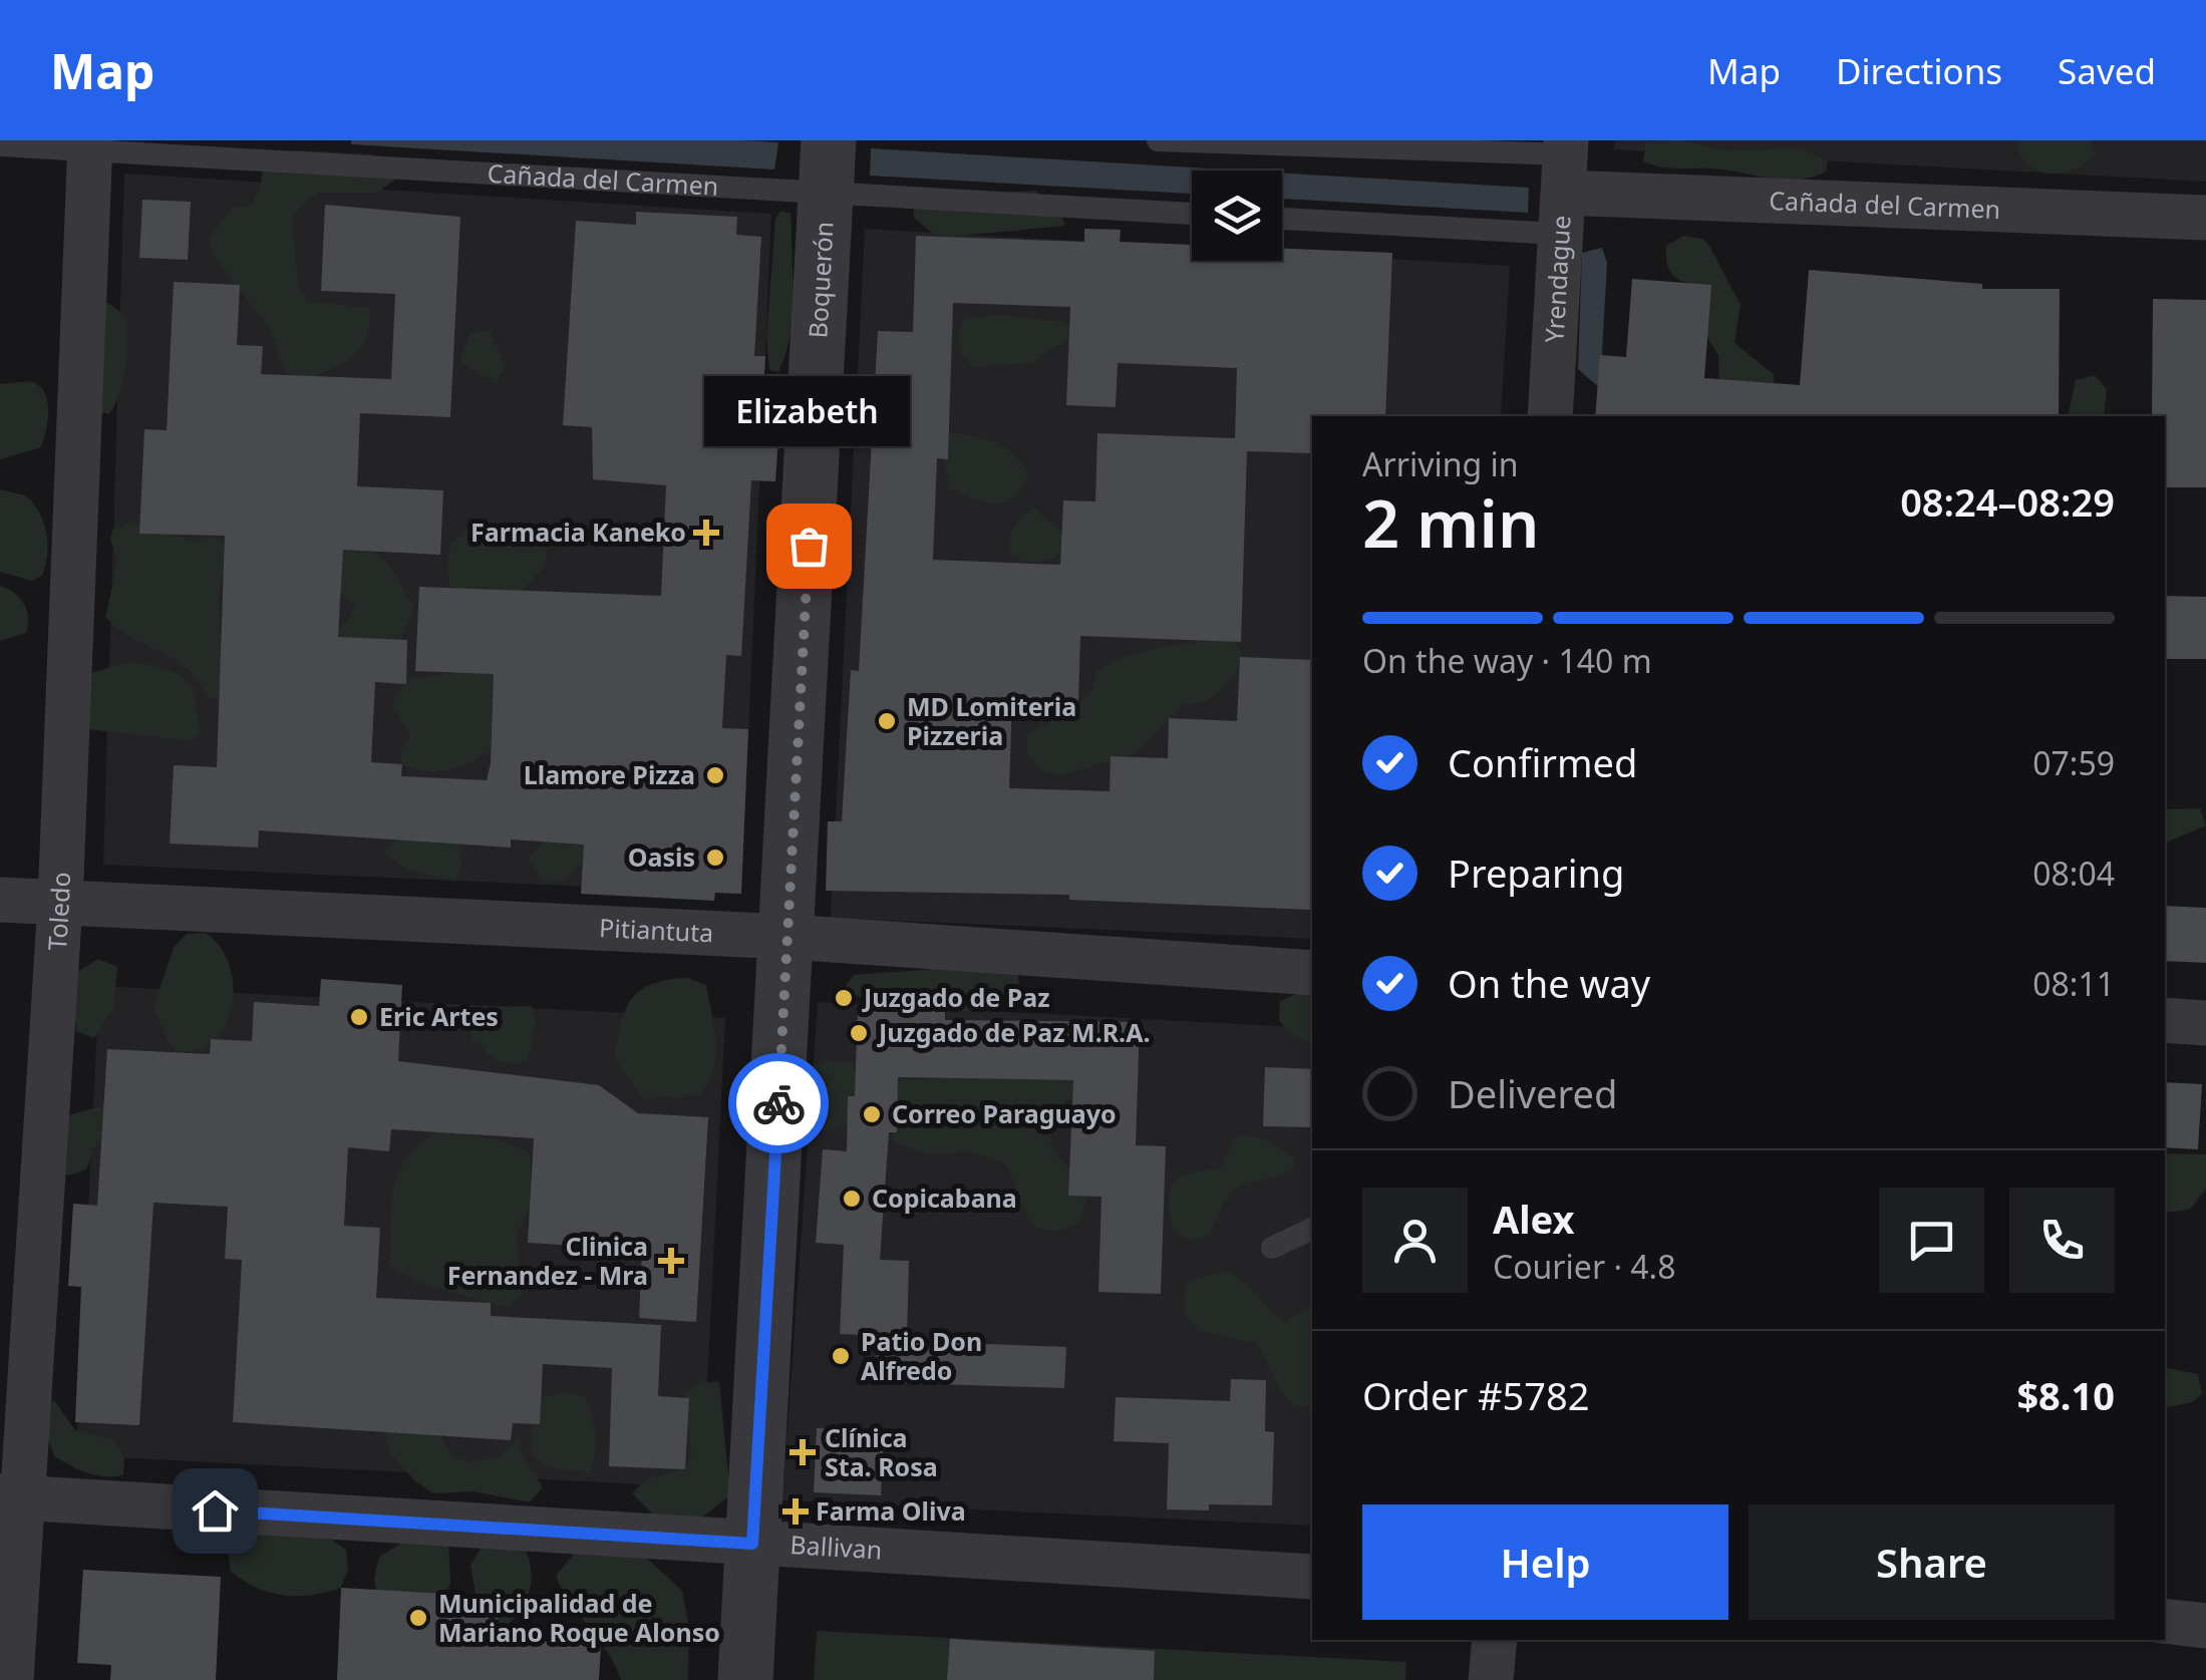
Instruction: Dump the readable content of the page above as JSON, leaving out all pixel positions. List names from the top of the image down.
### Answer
{
  "streets": {
    "street": [
      "Cañada del Carmen",
      "Boquerón",
      "Yrendague",
      "Toledo",
      "Pitiantuta",
      "Ballivan"
    ]
  },
  "crossings": [
    ["Cañada del Carmen", "Boquerón"],
    ["Cañada del Carmen", "Yrendague"],
    ["Cañada del Carmen", "Toledo"],
    ["Boquerón", "Pitiantuta"],
    ["Boquerón", "Ballivan"],
    ["Toledo", "Pitiantuta"],
    ["Toledo", "Ballivan"]
  ],
  "places": {
    "health": [
      "Farmacia Kaneko",
      "Clinica Fernandez - Mra",
      "Clínica Sta. Rosa",
      "Farma Oliva"
    ],
    "other": [
      "Elizabeth",
      "MD Lomiteria Pizzeria",
      "Llamore Pizza",
      "Oasis",
      "Juzgado de Paz",
      "Eric Artes",
      "Juzgado de Paz M.R.A.",
      "Correo Paraguayo",
      "Copicabana",
      "Patio Don Alfredo",
      "Municipalidad de Mariano Roque Alonso"
    ]
  },
  "page": {
    "header": "Map",
    "nav": ["Map", "Directions", "Saved"],
    "bubble": "Elizabeth",
    "heading": ["2 min", "Arriving in", "08:24–08:29"],
    "panel": [
      "Alex",
      "Courier · 4.8",
      "Order #5782",
      "$8.10"
    ],
    "bar": "On the way · 140 m",
    "list": [
      ["Confirmed", "07:59"],
      ["Preparing", "08:04"],
      ["On the way", "08:11"],
      "Delivered"
    ],
    "buttons": ["Help", "Share"]
  }
}
